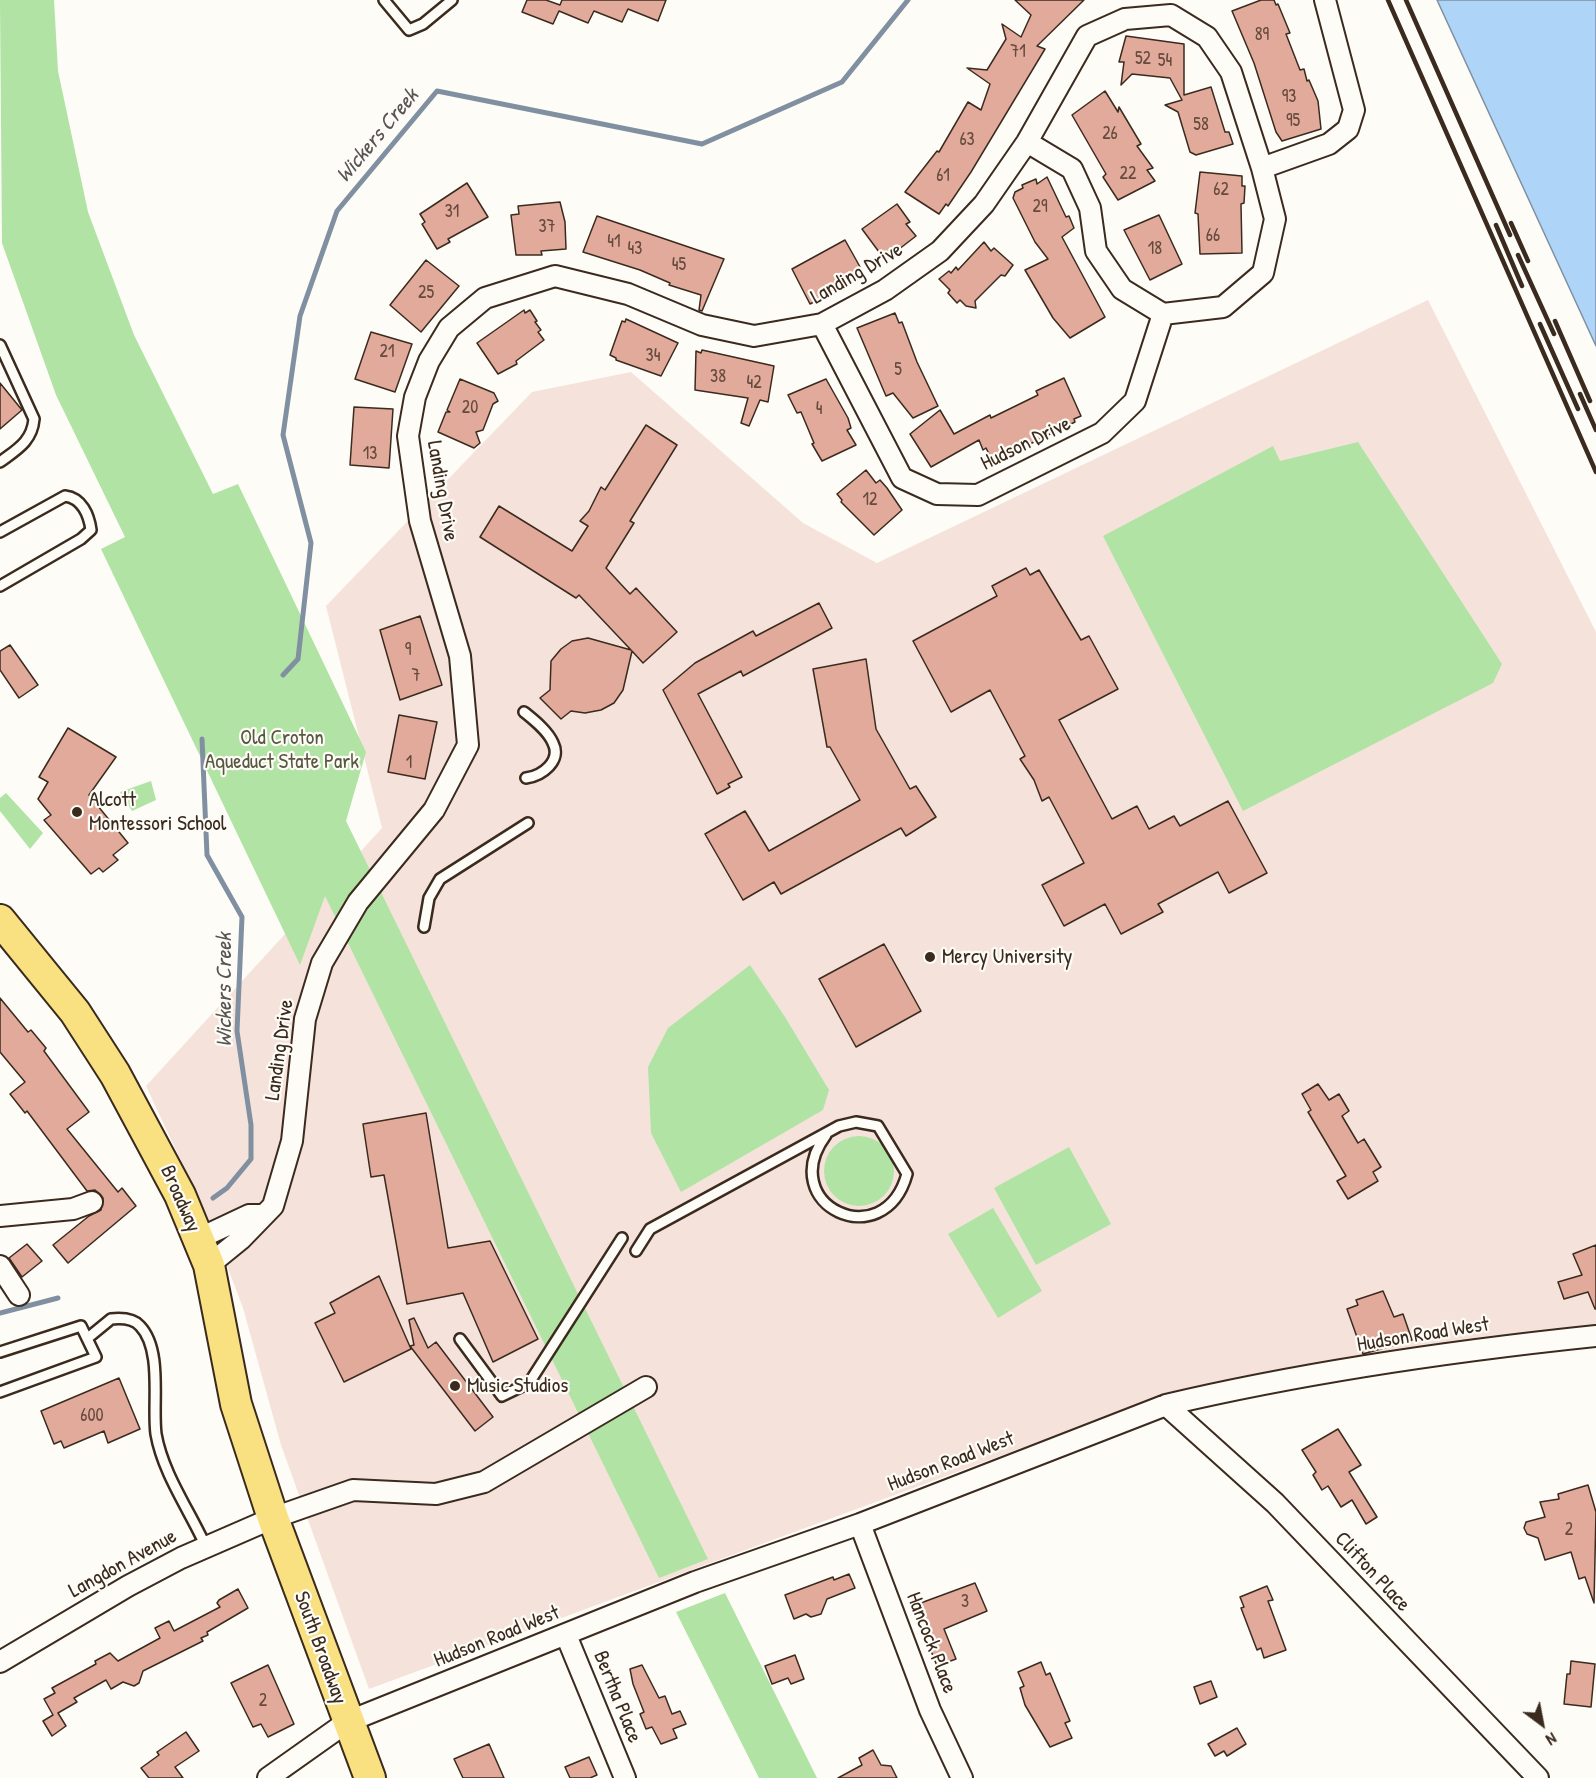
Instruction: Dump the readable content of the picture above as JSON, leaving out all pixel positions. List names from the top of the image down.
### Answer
{
  "streets": {
    "main road": ["Broadway", "South Broadway"],
    "street": [
      "Landing Drive",
      "Hudson Drive",
      "Hudson Road West",
      "Langdon Avenue",
      "Clifton Place",
      "Hancock Place",
      "Bertha Place"
    ]
  },
  "crossings": [
    ["Landing Drive", "Hudson Drive"],
    ["Landing Drive", "Broadway"],
    ["Broadway", "Langdon Avenue"],
    ["Broadway", "South Broadway"],
    ["Hudson Road West", "Clifton Place"],
    ["Hudson Road West", "Hancock Place"],
    ["Hudson Road West", "South Broadway"],
    ["Hudson Road West", "Bertha Place"],
    ["Langdon Avenue", "South Broadway"]
  ],
  "water": ["Wickers Creek"],
  "parks": ["Old Croton Aqueduct State Park"],
  "places": ["Alcott Montessori School", "Mercy University", "Music Studios"],
  "house_numbers": [
    "89",
    "71",
    "52",
    "54",
    "93",
    "95",
    "58",
    "26",
    "63",
    "22",
    "61",
    "62",
    "29",
    "31",
    "37",
    "66",
    "41",
    "43",
    "18",
    "45",
    "25",
    "21",
    "34",
    "5",
    "38",
    "42",
    "20",
    "4",
    "13",
    "12",
    "9",
    "7",
    "1",
    "600",
    "2",
    "3",
    "2"
  ],
  "north": "bottom right"
}
